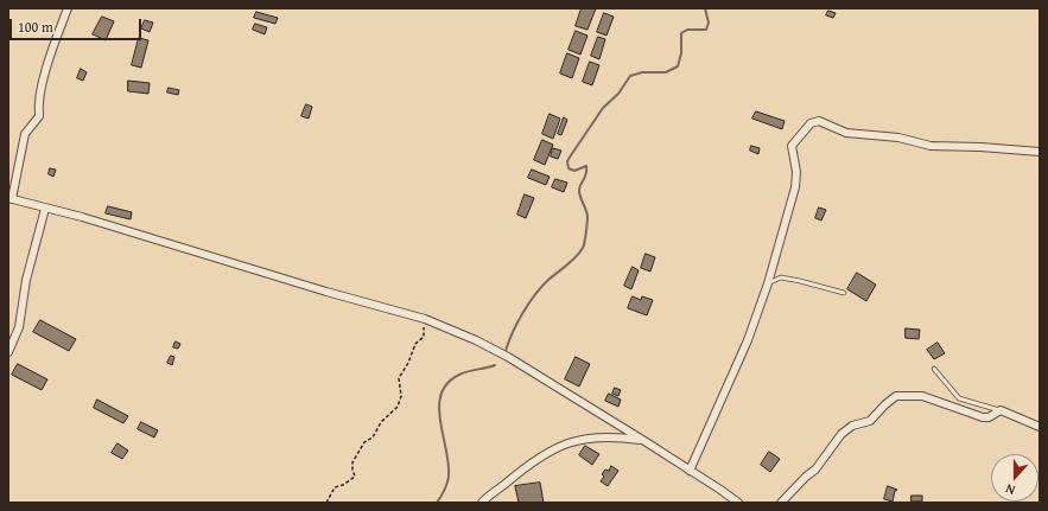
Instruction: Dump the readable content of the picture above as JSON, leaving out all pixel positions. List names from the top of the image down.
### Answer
{
  "scale_bar": "100 m",
  "north": "bottom"
}
